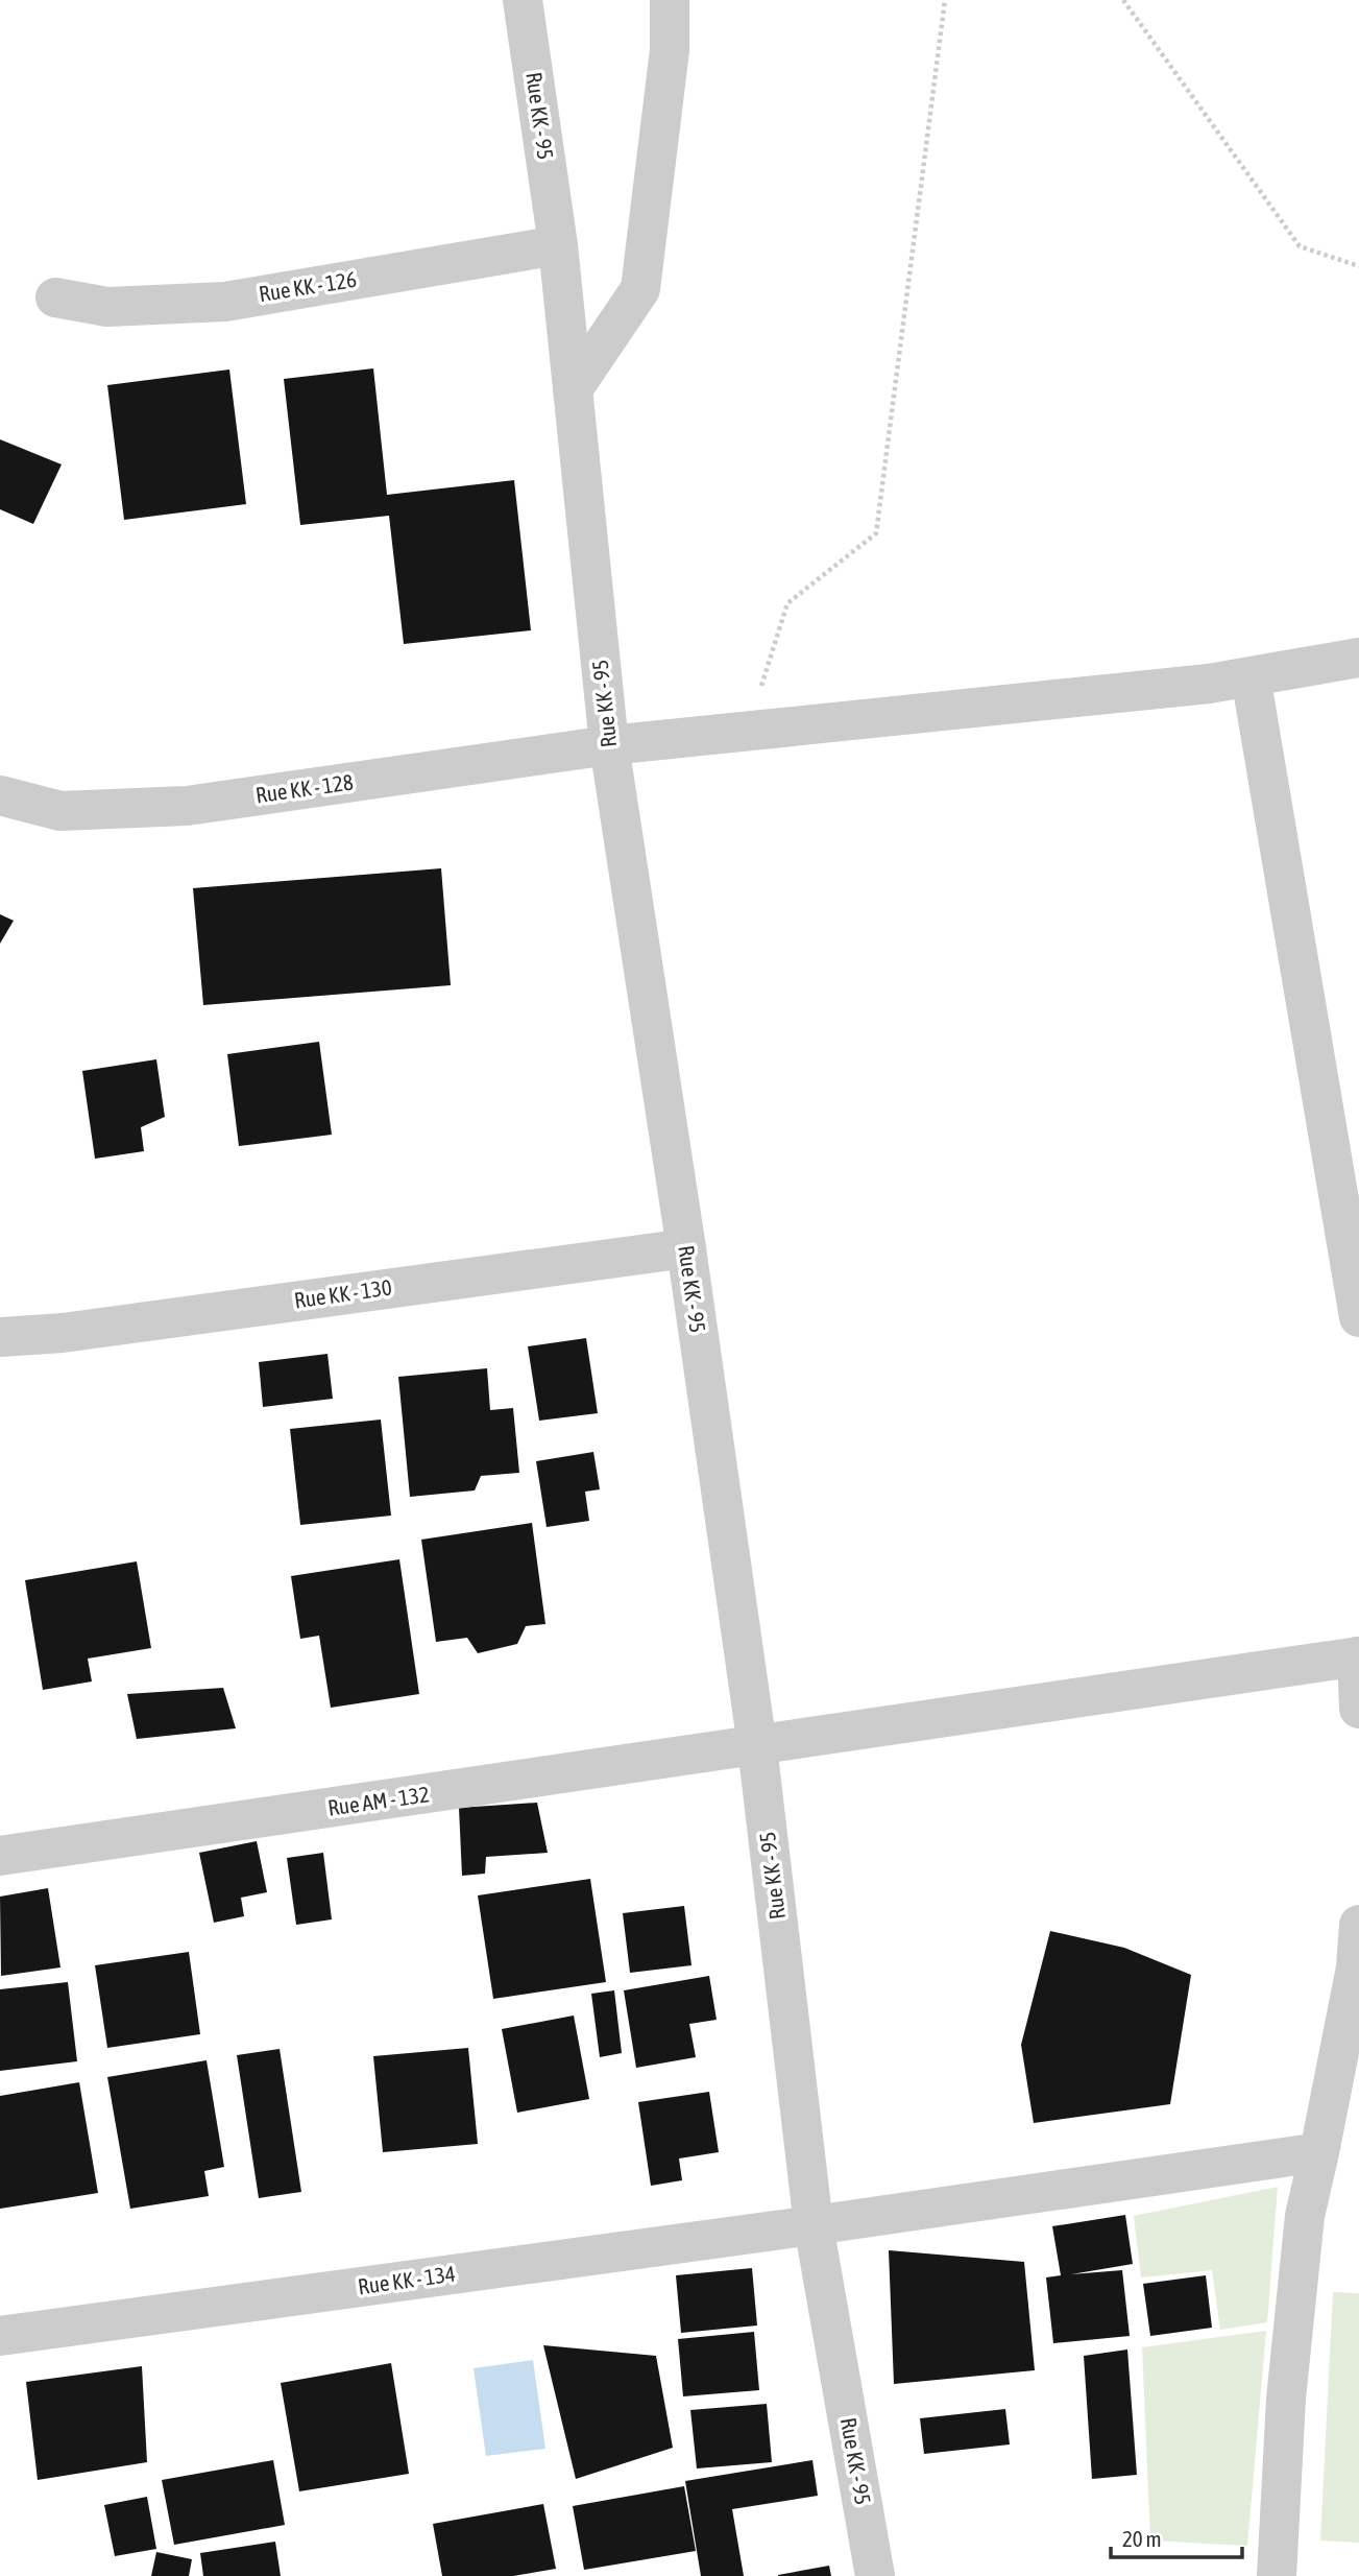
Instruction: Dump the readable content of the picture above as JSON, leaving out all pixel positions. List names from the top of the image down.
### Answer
{
  "streets": {
    "street": [
      "Rue KK - 95",
      "Rue KK - 126",
      "Rue KK - 128",
      "Rue KK - 130",
      "Rue AM - 132",
      "Rue KK - 134"
    ]
  },
  "crossings": [
    ["Rue KK - 95", "Rue KK - 126"],
    ["Rue KK - 95", "Rue KK - 128"],
    ["Rue KK - 95", "Rue KK - 130"],
    ["Rue KK - 95", "Rue AM - 132"],
    ["Rue KK - 95", "Rue KK - 134"]
  ],
  "scale_bar": "20 m"
}
